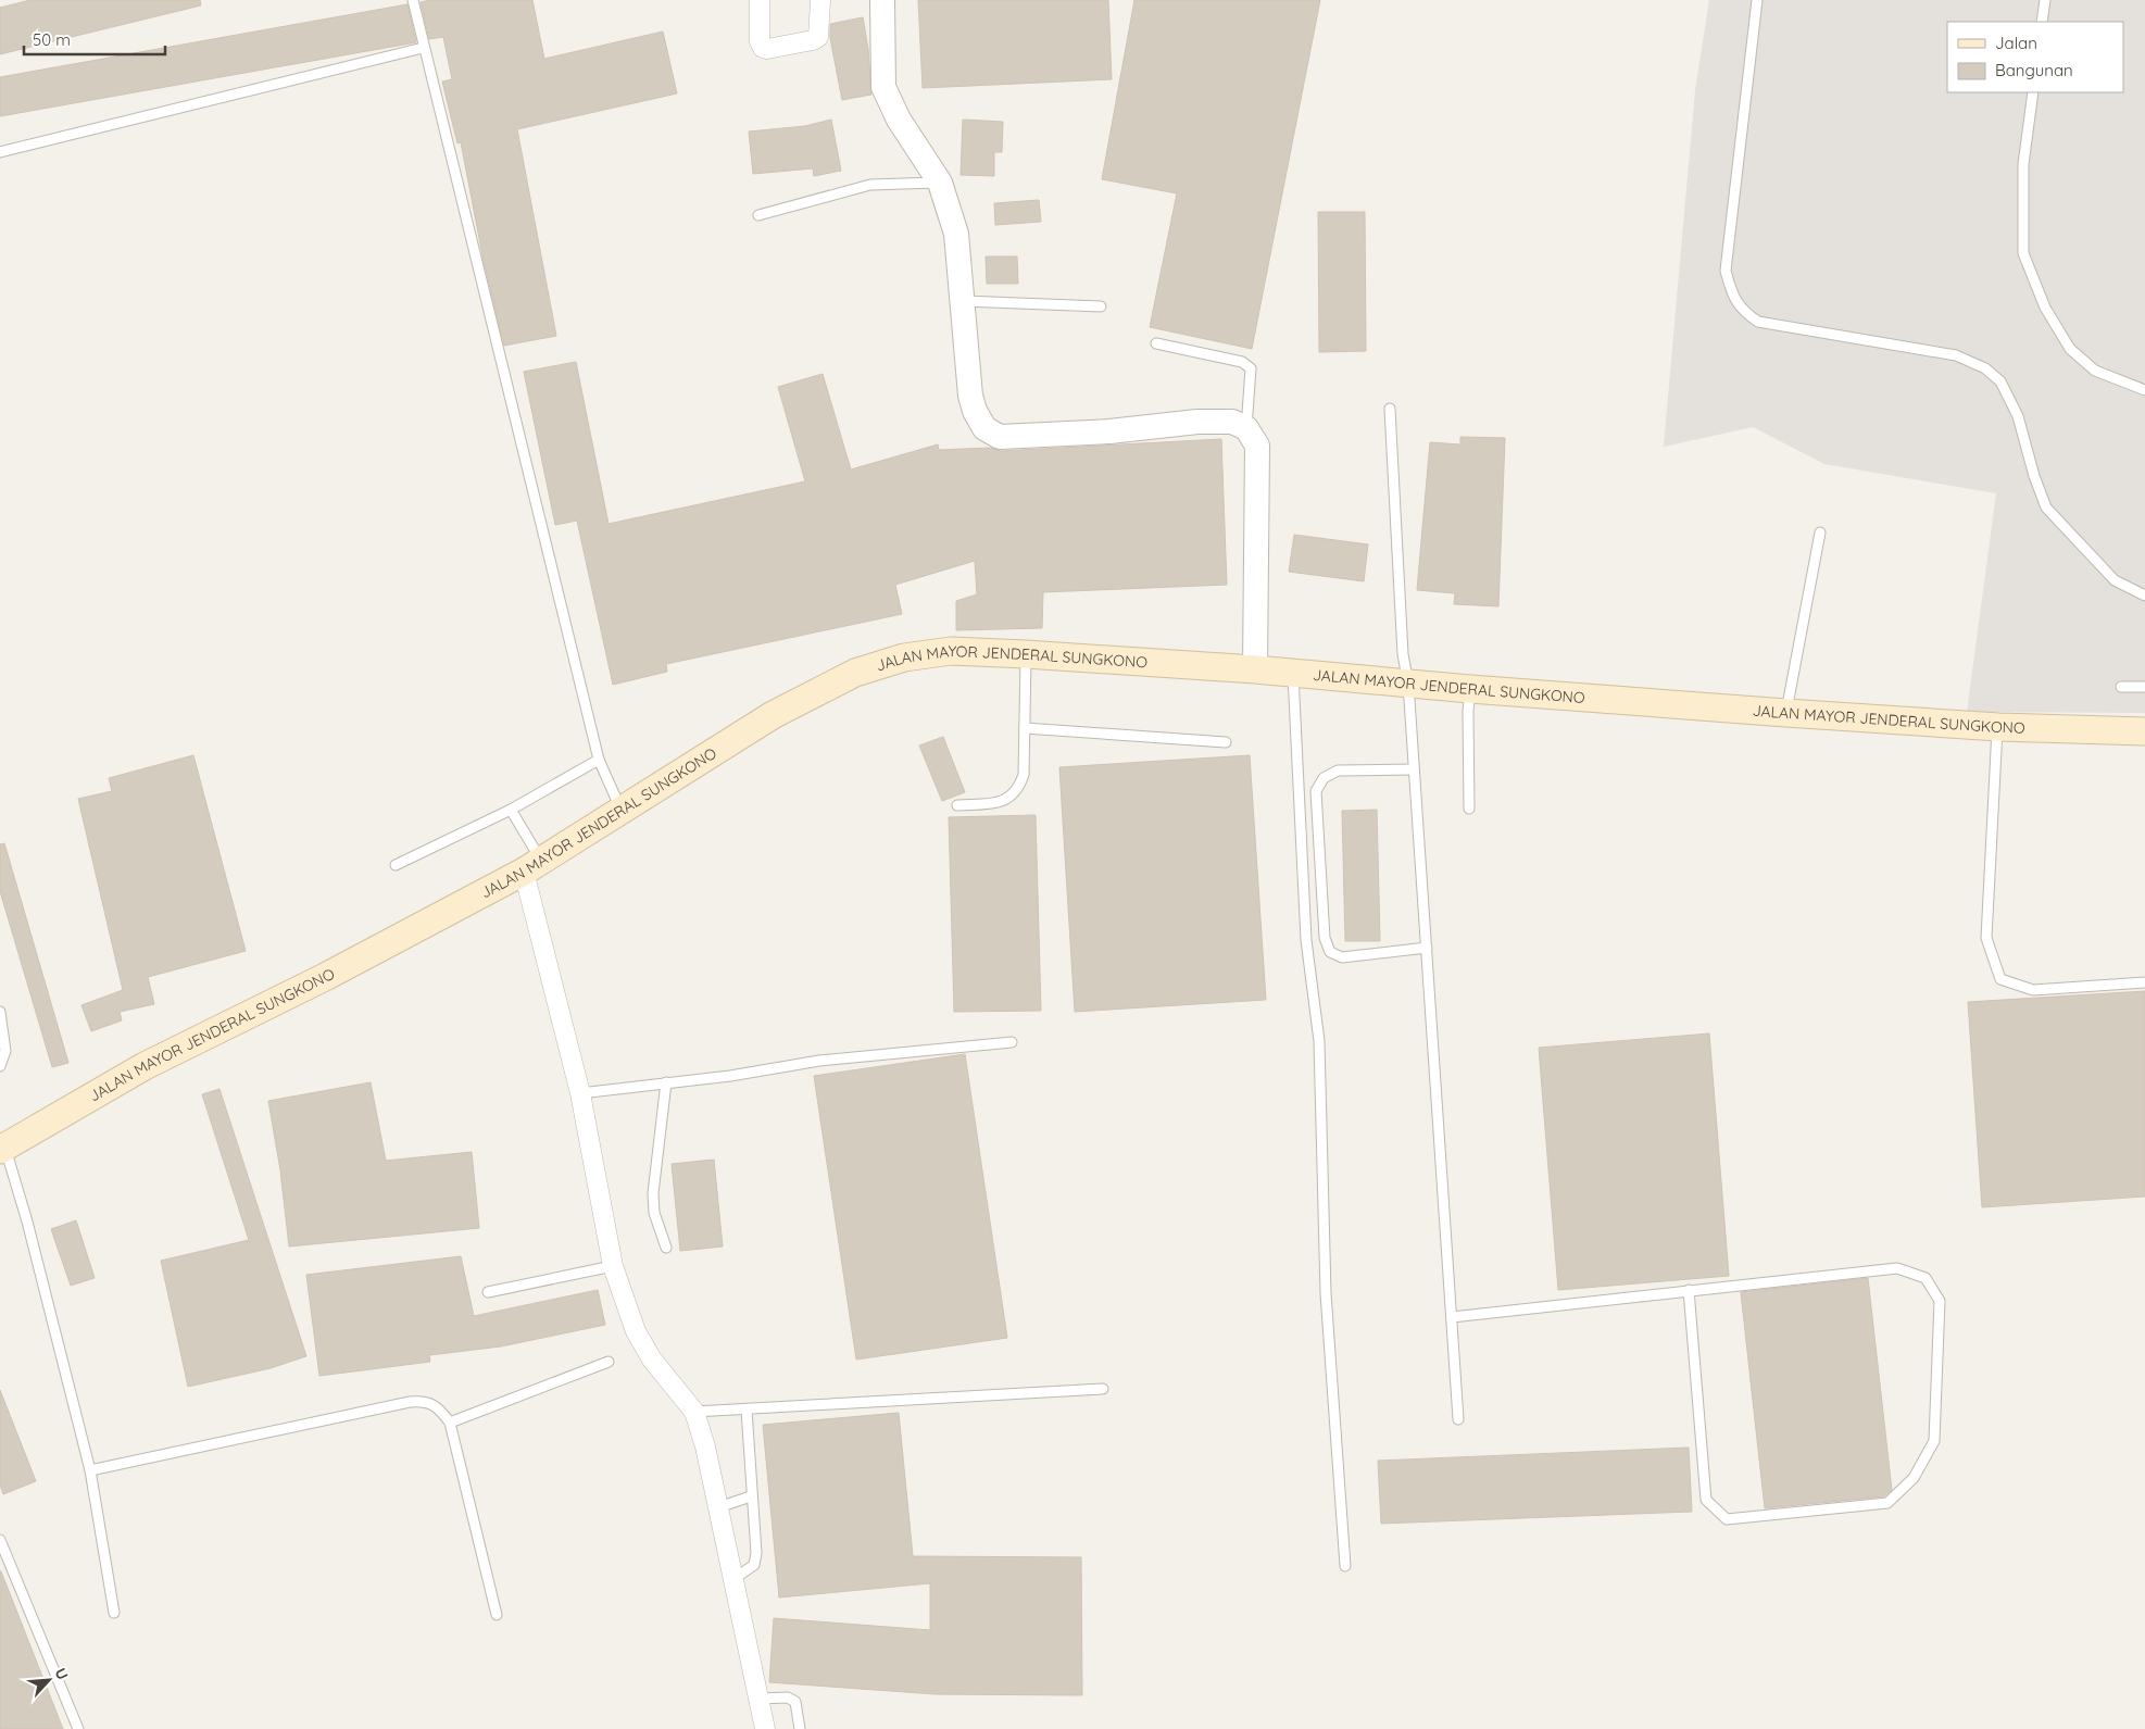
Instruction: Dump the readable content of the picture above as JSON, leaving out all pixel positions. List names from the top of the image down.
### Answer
{
  "streets": {
    "main road": ["JALAN MAYOR JENDERAL SUNGKONO"]
  },
  "legend": ["Jalan", "Bangunan"],
  "scale_bar": "50 m",
  "north": "top right"
}
